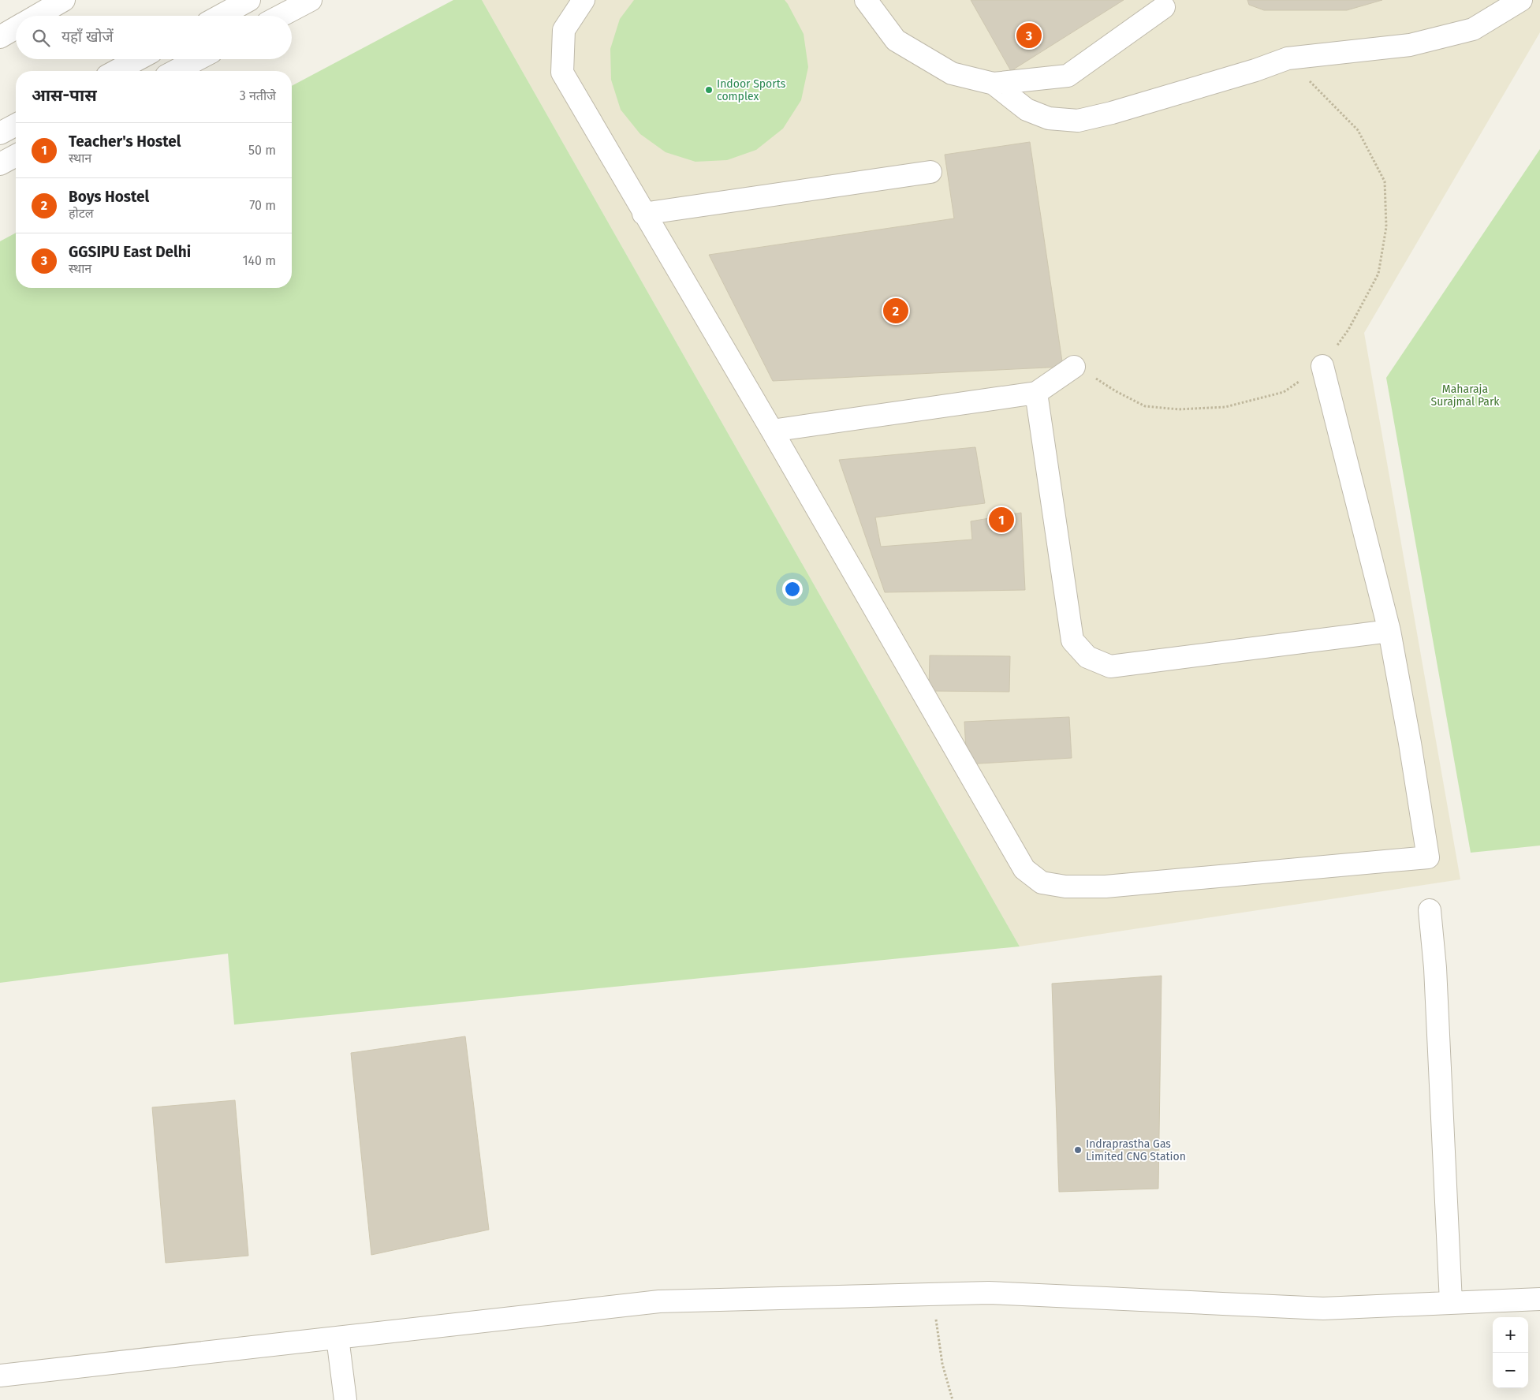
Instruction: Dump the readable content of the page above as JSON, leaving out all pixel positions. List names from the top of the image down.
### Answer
{
  "parks": ["Maharaja Surajmal Park"],
  "places": ["Indoor Sports complex", "Indraprastha Gas Limited CNG Station"],
  "page": {
    "search": "यहाँ खोजें",
    "pins": ["3", "2", "1"],
    "heading": ["आस-पास", "3 नतीजे"],
    "list": [
      {
        "mark": "1",
        "name": "Teacher's Hostel",
        "note": "स्थान",
        "value": "50 m"
      },
      {
        "mark": "2",
        "name": "Boys Hostel",
        "note": "होटल",
        "value": "70 m"
      },
      {
        "mark": "3",
        "name": "GGSIPU East Delhi",
        "note": "स्थान",
        "value": "140 m"
      }
    ],
    "map_buttons": ["+", "−"]
  }
}
